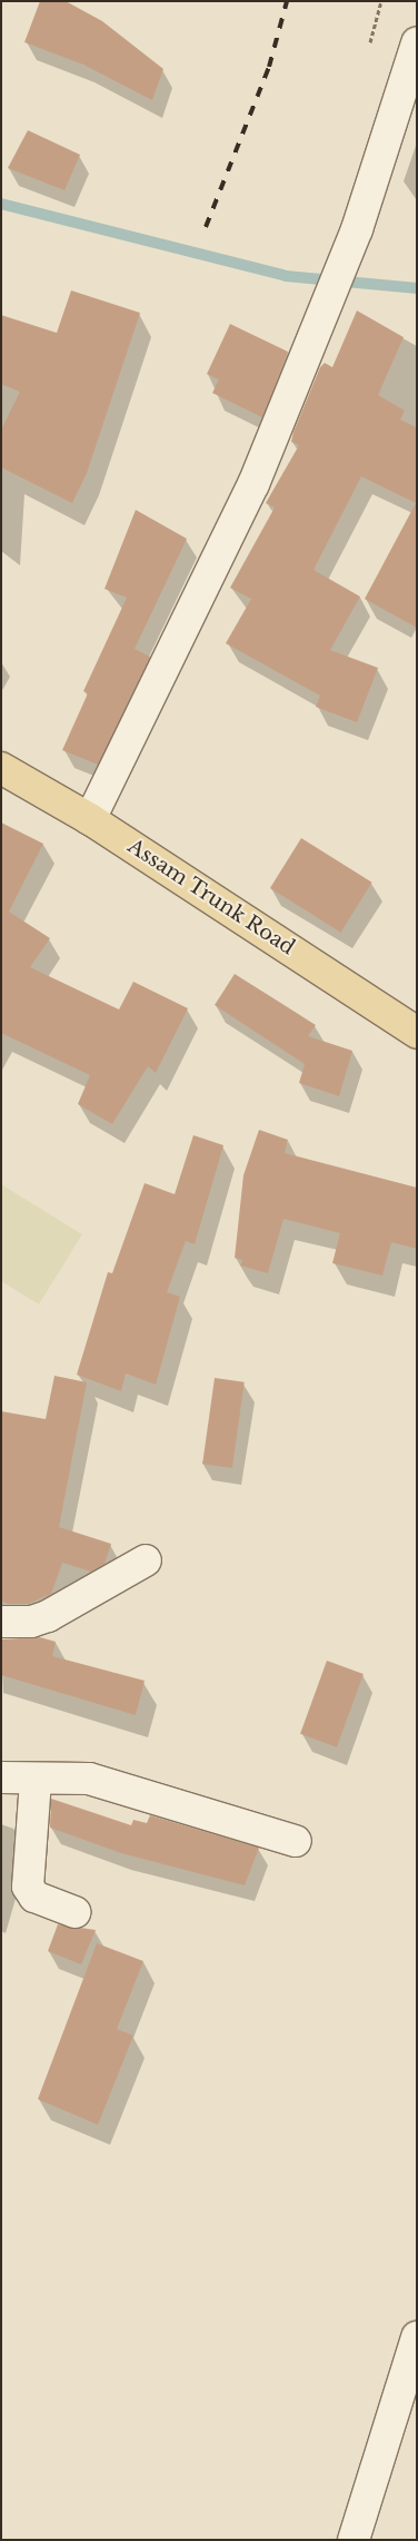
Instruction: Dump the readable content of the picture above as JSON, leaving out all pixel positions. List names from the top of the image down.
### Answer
{
  "streets": {
    "main road": ["Assam Trunk Road"]
  }
}
